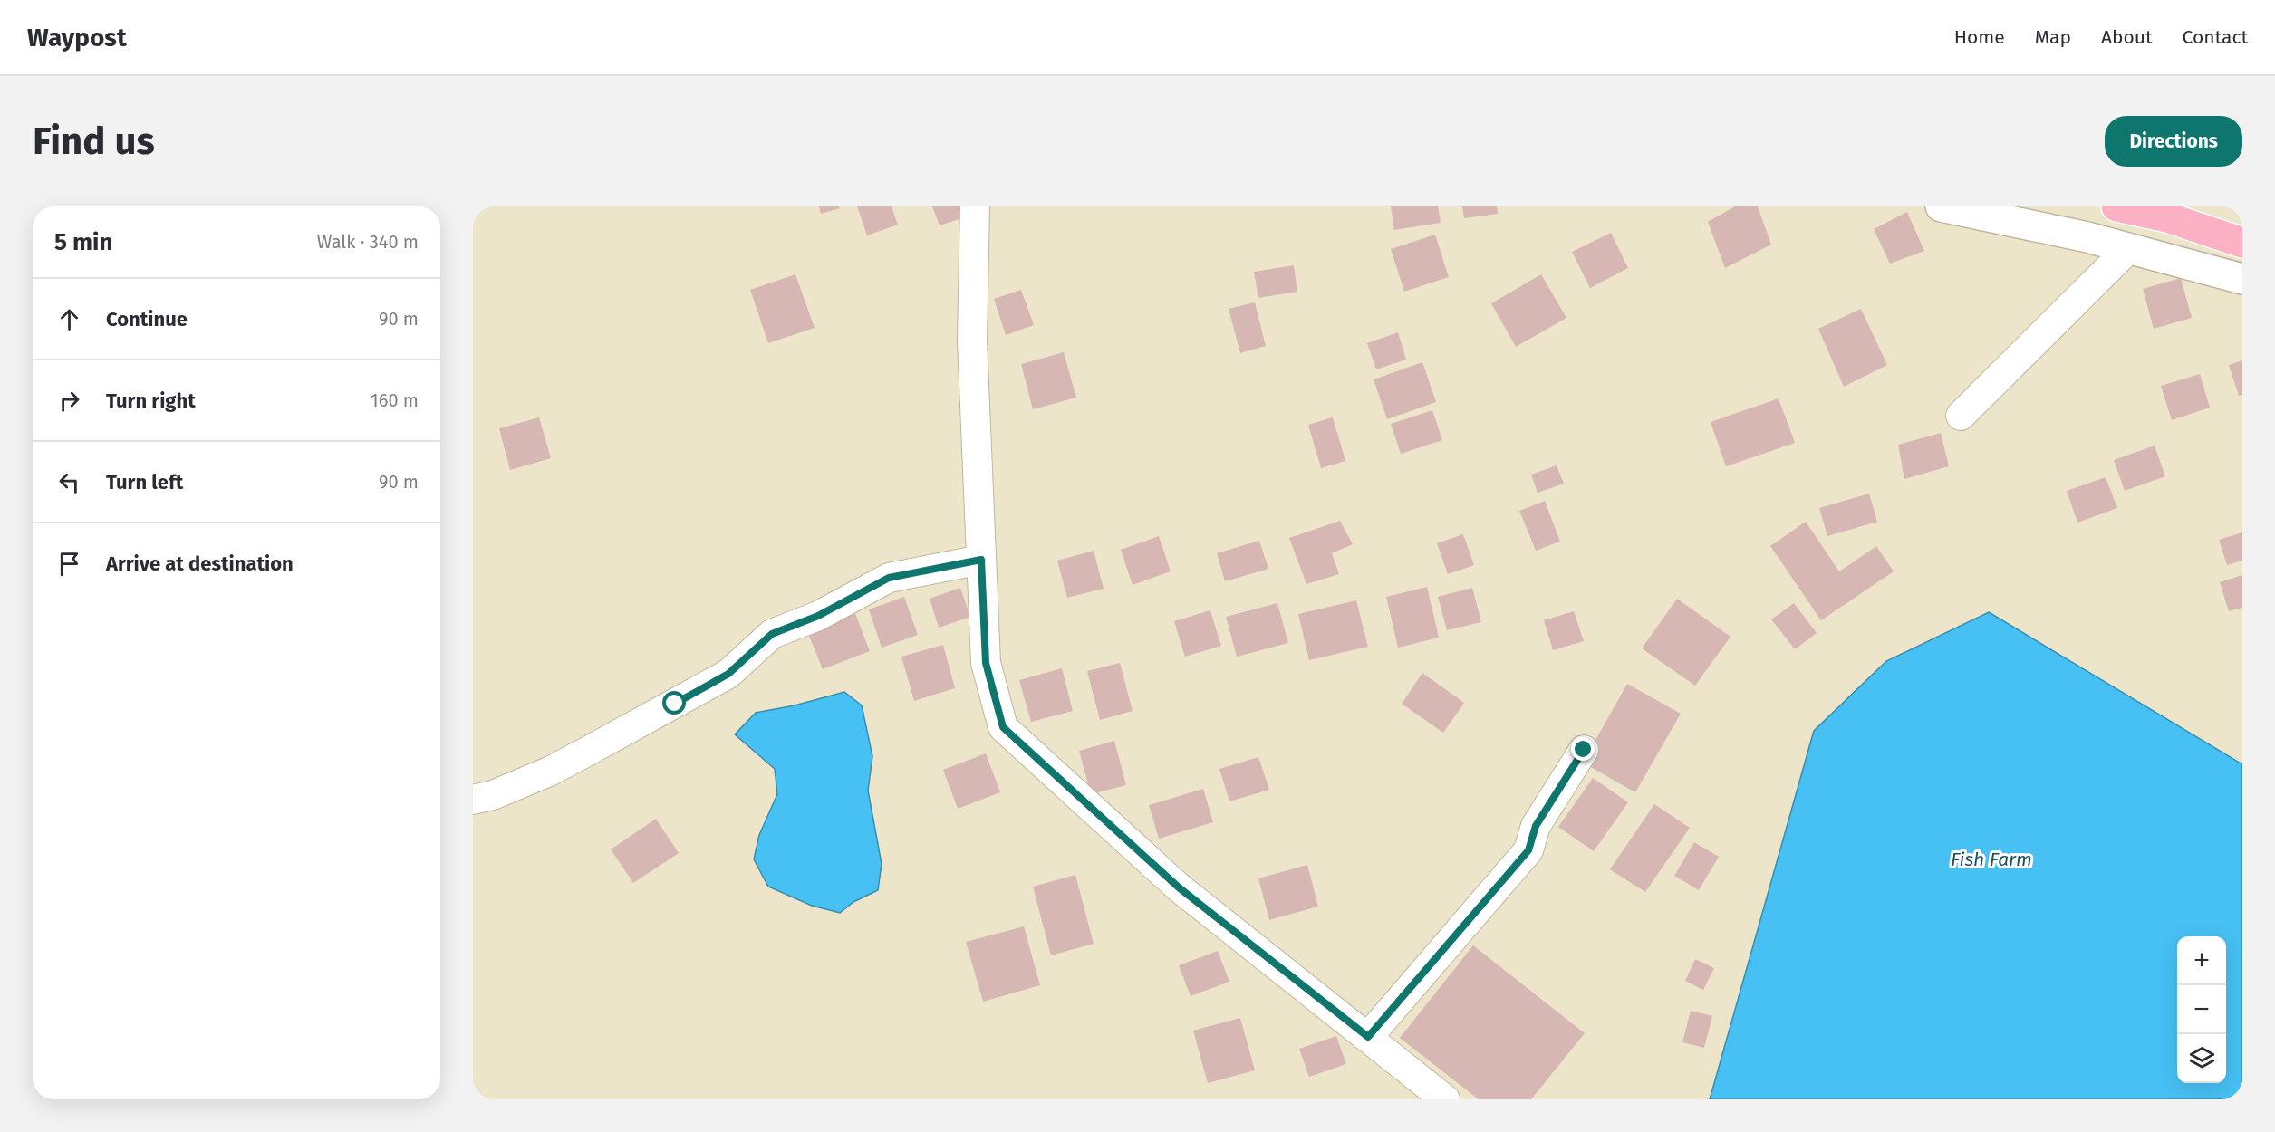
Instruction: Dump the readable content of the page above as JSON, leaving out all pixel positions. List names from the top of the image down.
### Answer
{
  "water": ["Fish Farm"],
  "page": {
    "header": "Waypost",
    "nav": [
      "Home",
      "Map",
      "About",
      "Contact"
    ],
    "buttons": "Directions",
    "title": "Find us",
    "heading": ["5 min", "Walk · 340 m"],
    "list": [
      ["Continue", "90 m"],
      ["Turn right", "160 m"],
      ["Turn left", "90 m"],
      "Arrive at destination"
    ],
    "map_buttons": ["+", "−"]
  }
}
